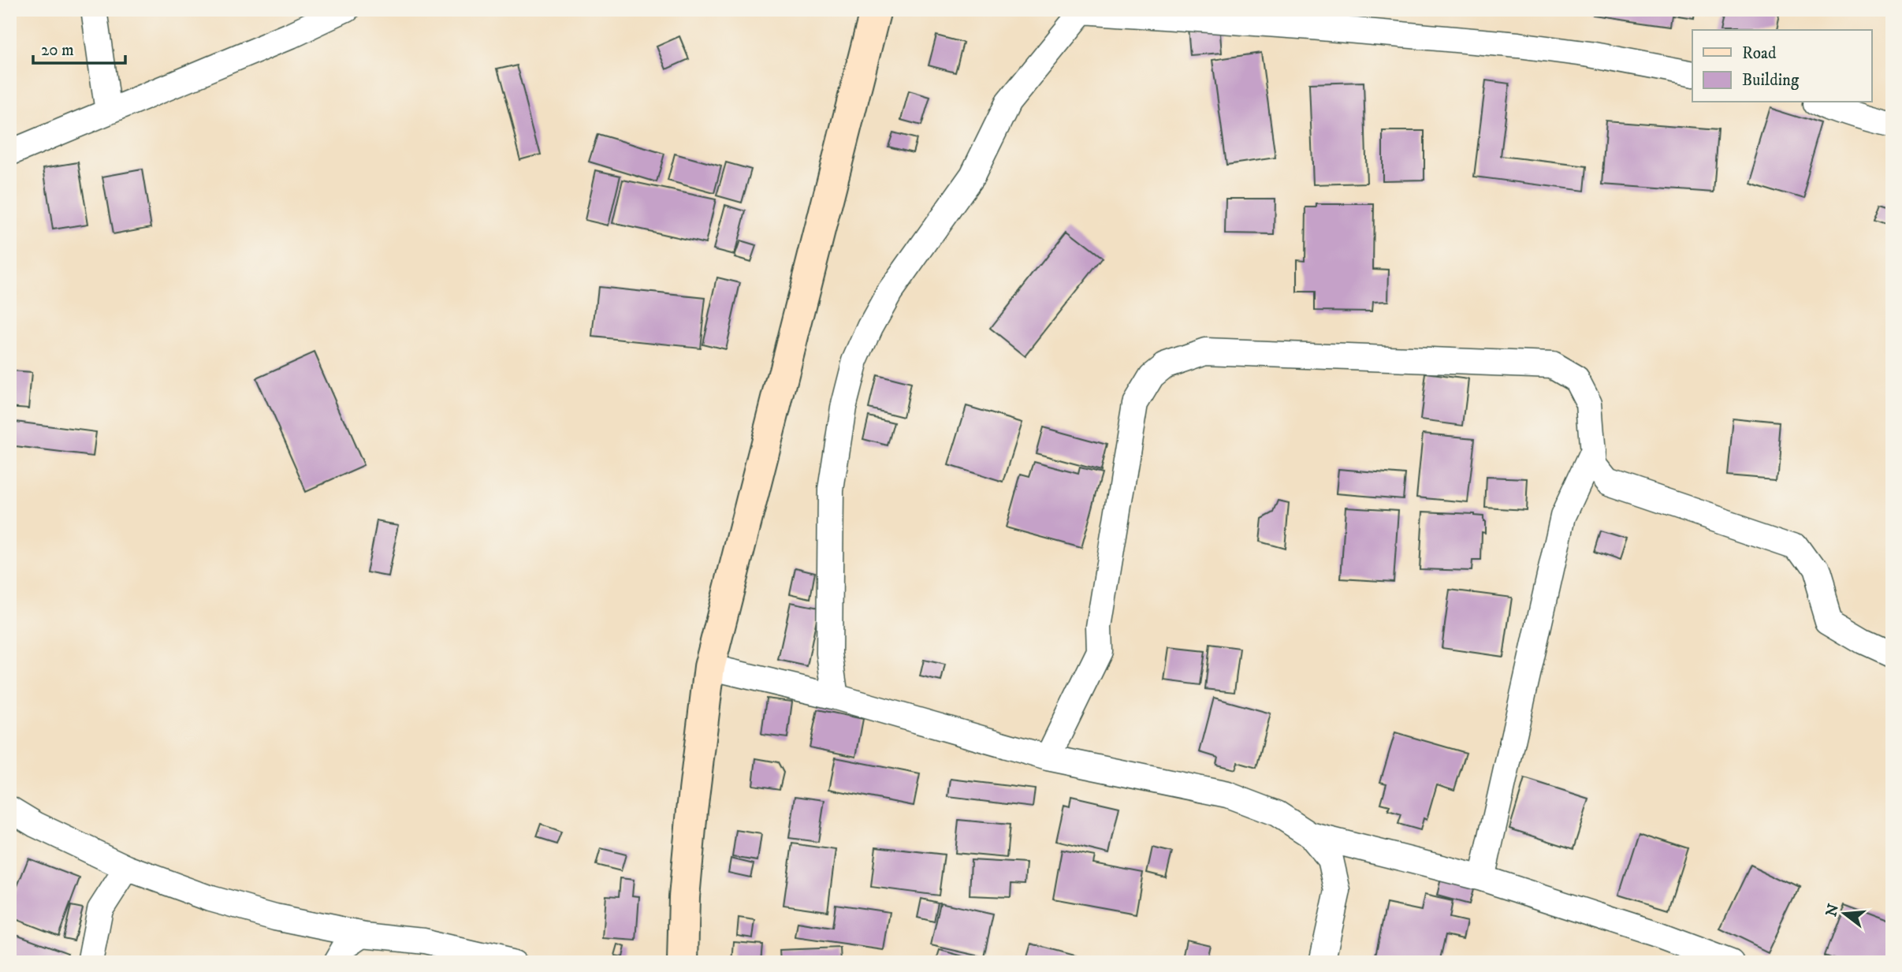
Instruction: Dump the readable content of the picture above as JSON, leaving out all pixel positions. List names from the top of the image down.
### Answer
{
  "legend": ["Road", "Building"],
  "scale_bar": "20 m",
  "north": "left"
}
